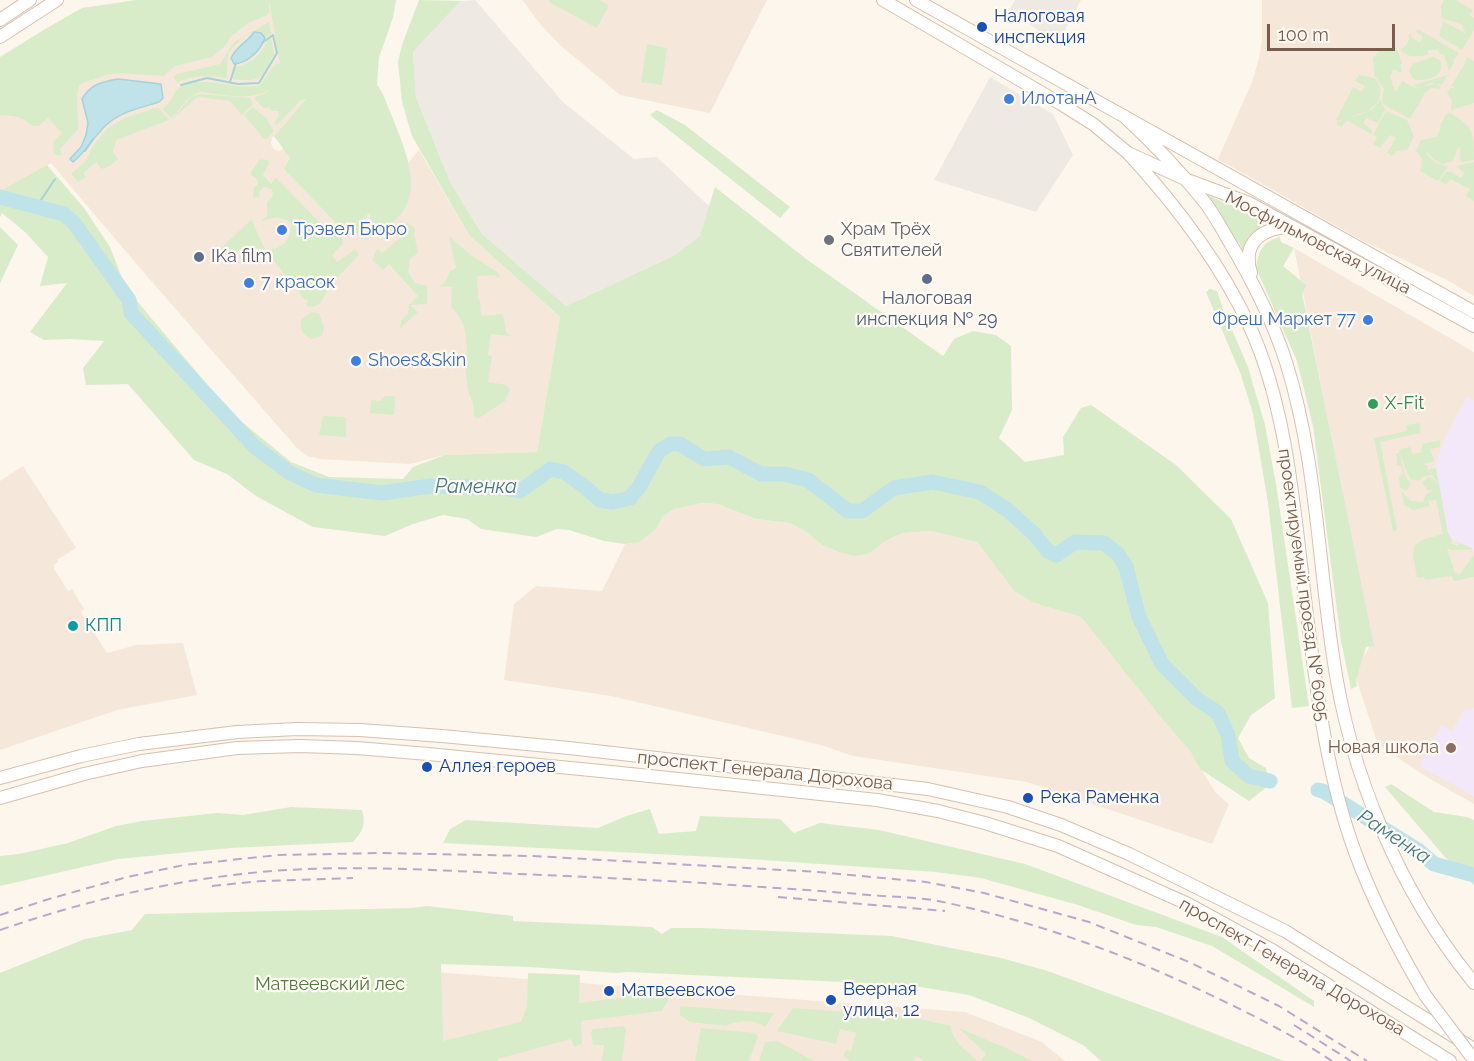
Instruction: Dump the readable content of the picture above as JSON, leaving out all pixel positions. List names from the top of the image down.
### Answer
{
  "streets": {
    "main road": ["Мосфильмовская улица", "проектируемый проезд № 6095", "проспект Генерала Дорохова"]
  },
  "crossings": [
    ["Мосфильмовская улица", "проектируемый проезд № 6095"]
  ],
  "water": ["Раменка"],
  "parks": ["Матвеевский лес"],
  "places": [
    "Налоговая инспекция",
    "ИлотанА",
    "Трэвел Бюро",
    "Храм Трёх Святителей",
    "IKa film",
    "Налоговая инспекция № 29",
    "7 красок",
    "Фреш Маркет 77",
    "Shoes&Skin",
    "X-Fit",
    "КПП",
    "Новая школа",
    "Аллея героев",
    "Река Раменка",
    "Матвеевское",
    "Веерная улица, 12"
  ],
  "scale_bar": "100 m"
}
